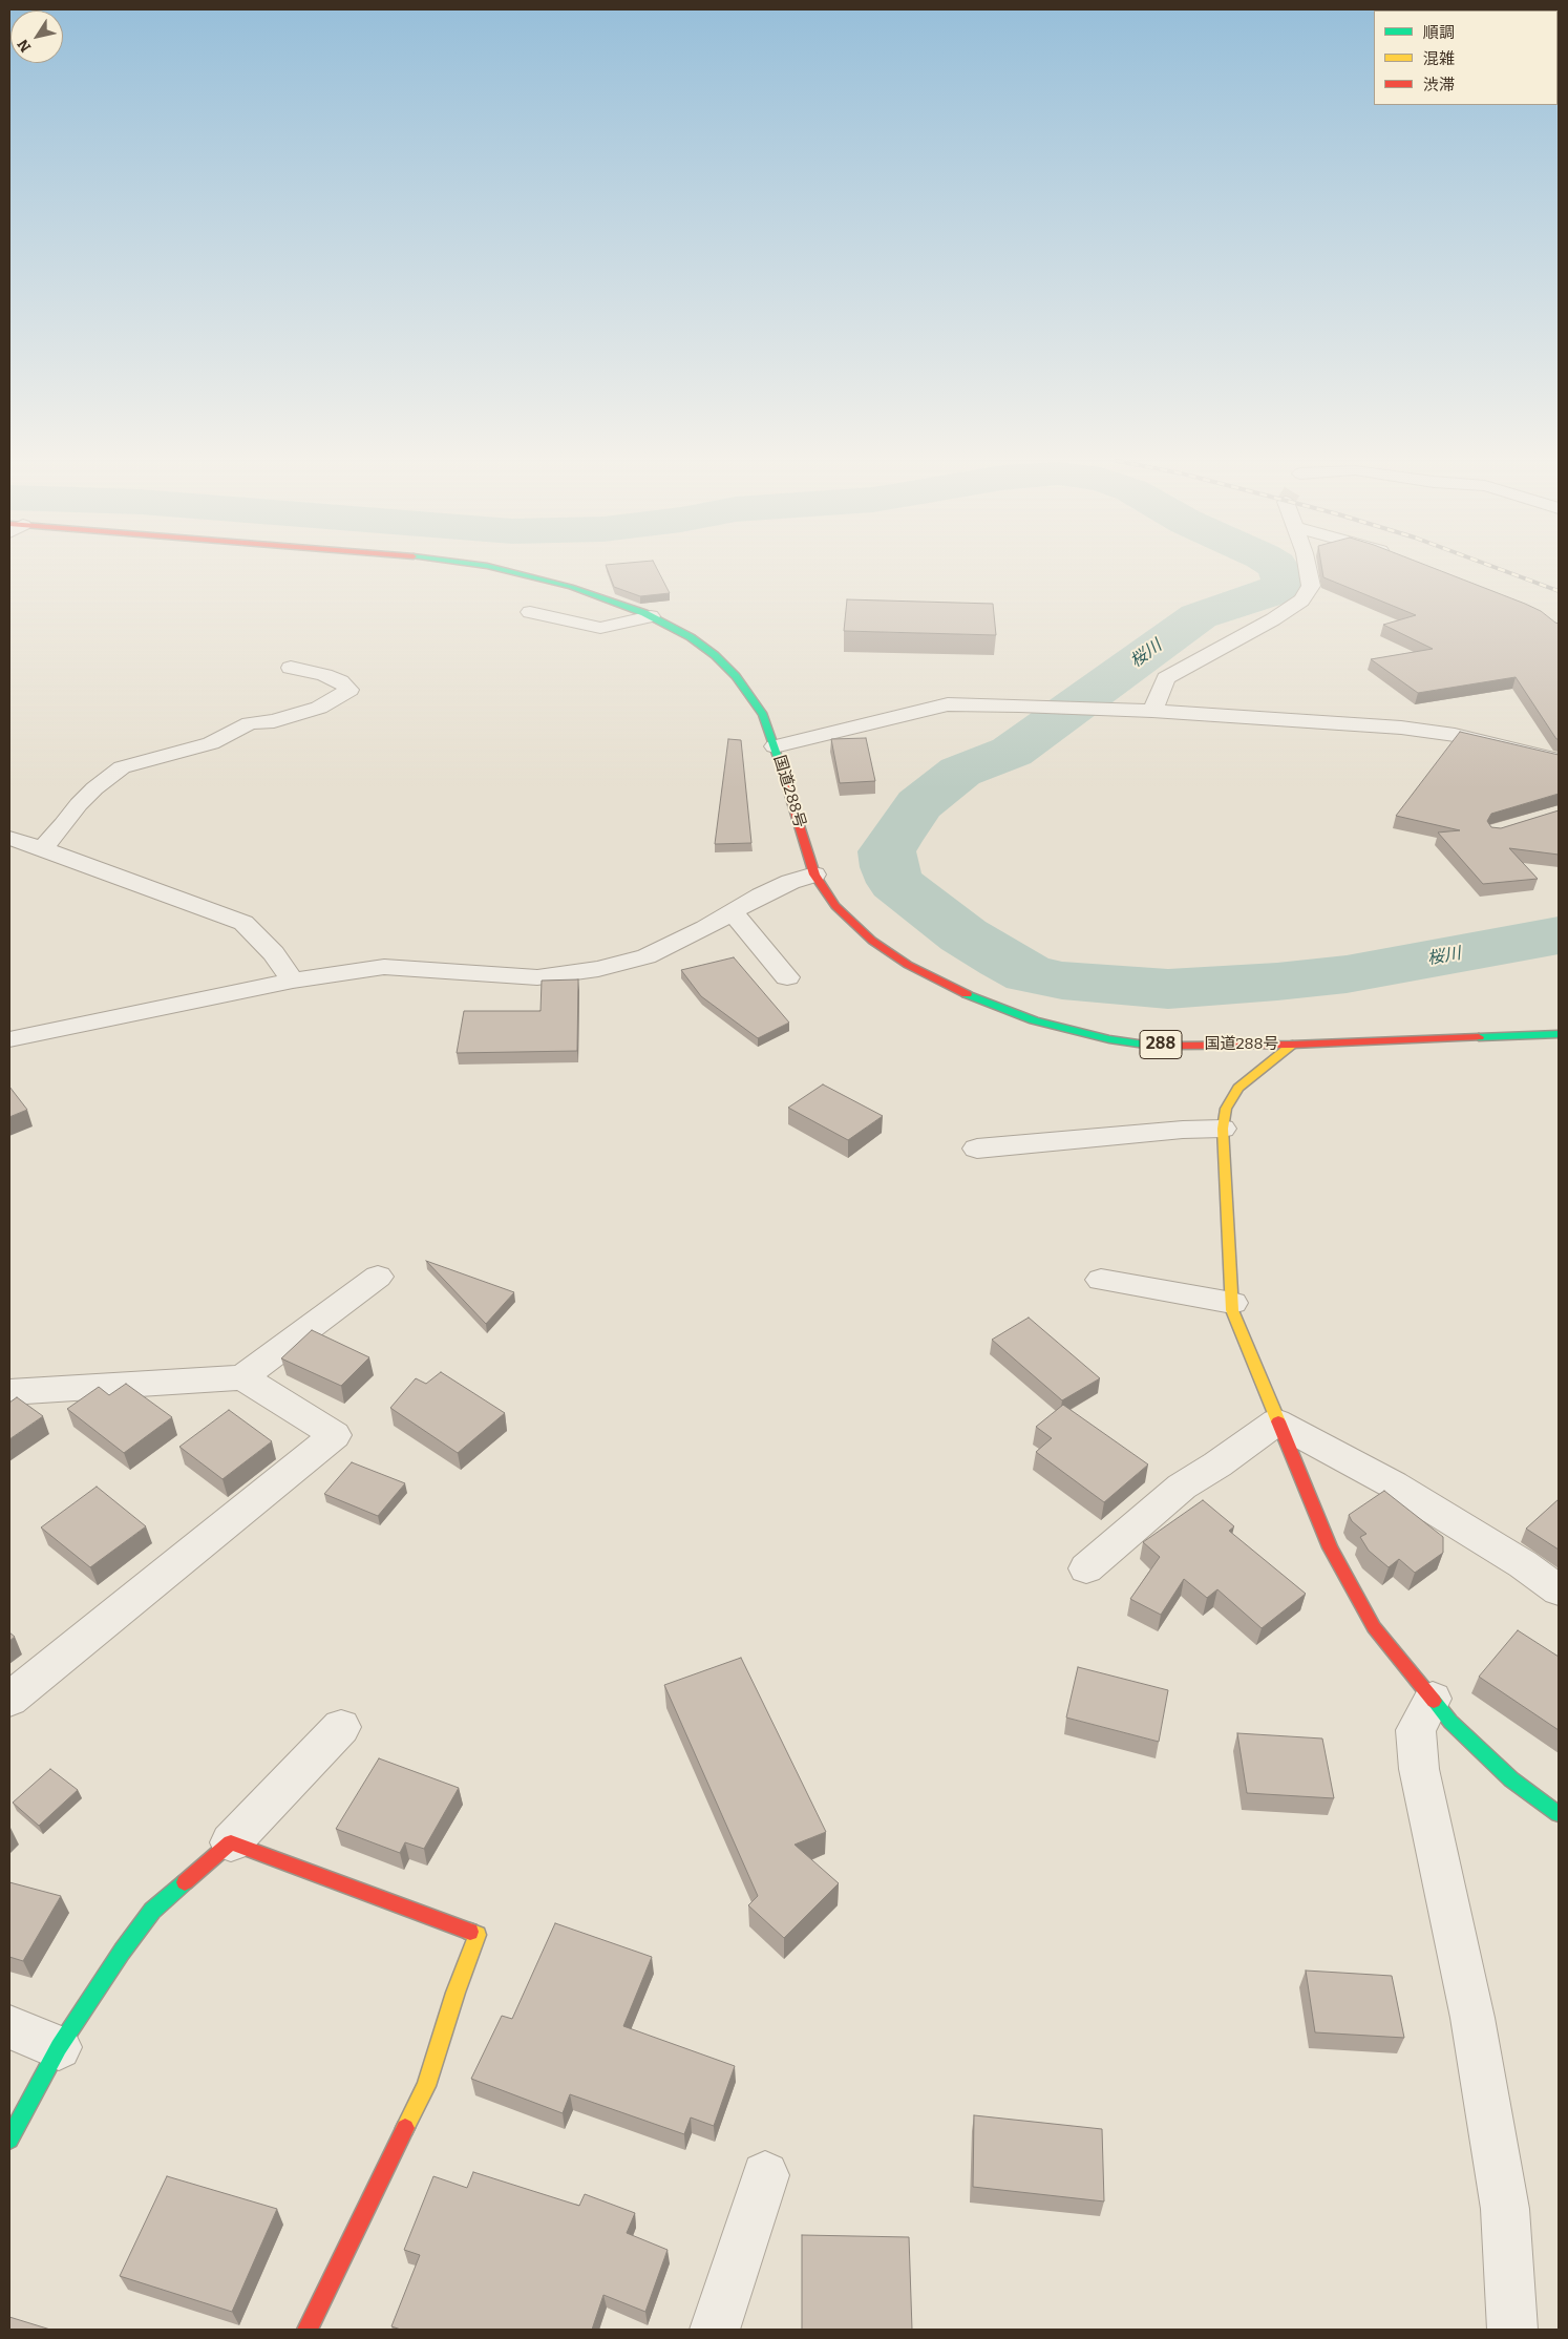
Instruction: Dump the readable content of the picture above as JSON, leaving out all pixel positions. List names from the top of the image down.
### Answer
{
  "streets": {
    "main road": ["国道288号", "288"]
  },
  "water": ["桜川"],
  "legend": ["順調", "混雑", "渋滞"],
  "north": "bottom left"
}
